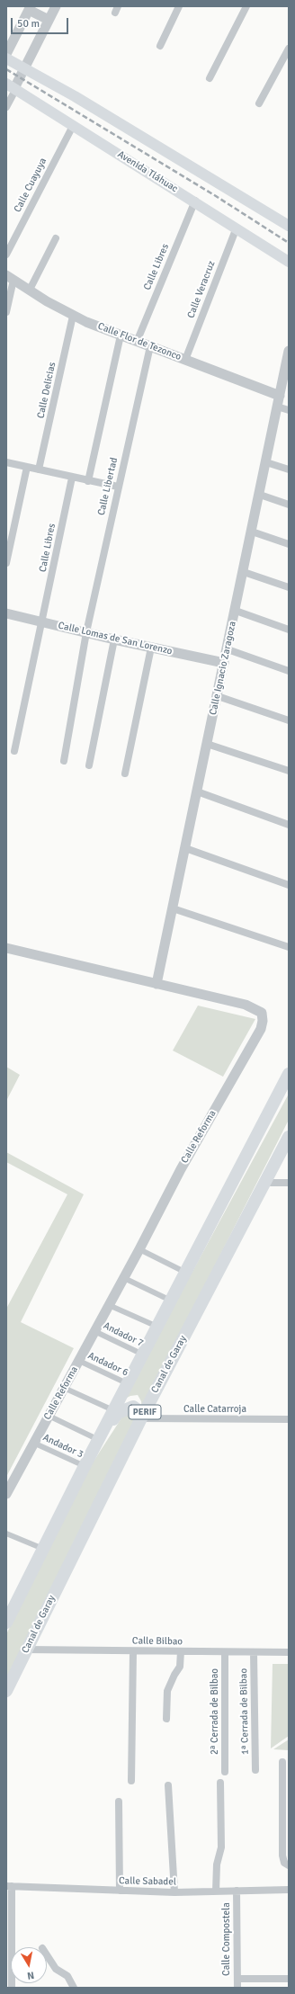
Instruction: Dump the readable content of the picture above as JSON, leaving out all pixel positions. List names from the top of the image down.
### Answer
{
  "streets": {
    "highway": ["Canal de Garay", "PERIF"],
    "main road": ["Avenida Tláhuac"],
    "street": [
      "Calle Cuayuya",
      "Calle Libres",
      "Calle Veracruz",
      "Calle Flor de Tezonco",
      "Calle Delicias",
      "Calle Libertad",
      "Calle Lomas de San Lorenzo",
      "Calle Ignacio Zaragoza",
      "Calle Reforma",
      "Andador 7",
      "Andador 6",
      "Calle Catarroja",
      "Andador 3",
      "Calle Bilbao",
      "2ª Cerrada de Bilbao",
      "1ª Cerrada de Bilbao",
      "Calle Sabadel",
      "Calle Compostela"
    ]
  },
  "crossings": [
    ["Avenida Tláhuac", "Calle Cuayuya"],
    ["Avenida Tláhuac", "Calle Libres"],
    ["Avenida Tláhuac", "Calle Veracruz"],
    ["Calle Libres", "Calle Flor de Tezonco"],
    ["Calle Libres", "Calle Lomas de San Lorenzo"],
    ["Calle Veracruz", "Calle Flor de Tezonco"],
    ["Calle Flor de Tezonco", "Calle Delicias"],
    ["Calle Flor de Tezonco", "Calle Libertad"],
    ["Calle Flor de Tezonco", "Calle Ignacio Zaragoza"],
    ["Calle Libertad", "Calle Lomas de San Lorenzo"],
    ["Calle Lomas de San Lorenzo", "Calle Ignacio Zaragoza"],
    ["Calle Ignacio Zaragoza", "Calle Reforma"],
    ["Calle Reforma", "Andador 7"],
    ["Calle Reforma", "Andador 6"],
    ["Calle Reforma", "Andador 3"],
    ["Andador 7", "PERIF"],
    ["Andador 6", "PERIF"],
    ["Canal de Garay", "Calle Catarroja"],
    ["Canal de Garay", "Calle Bilbao"],
    ["PERIF", "Andador 3"],
    ["Calle Bilbao", "2ª Cerrada de Bilbao"],
    ["Calle Bilbao", "1ª Cerrada de Bilbao"],
    ["Calle Sabadel", "Calle Compostela"]
  ],
  "scale_bar": "50 m",
  "north": "bottom"
}
